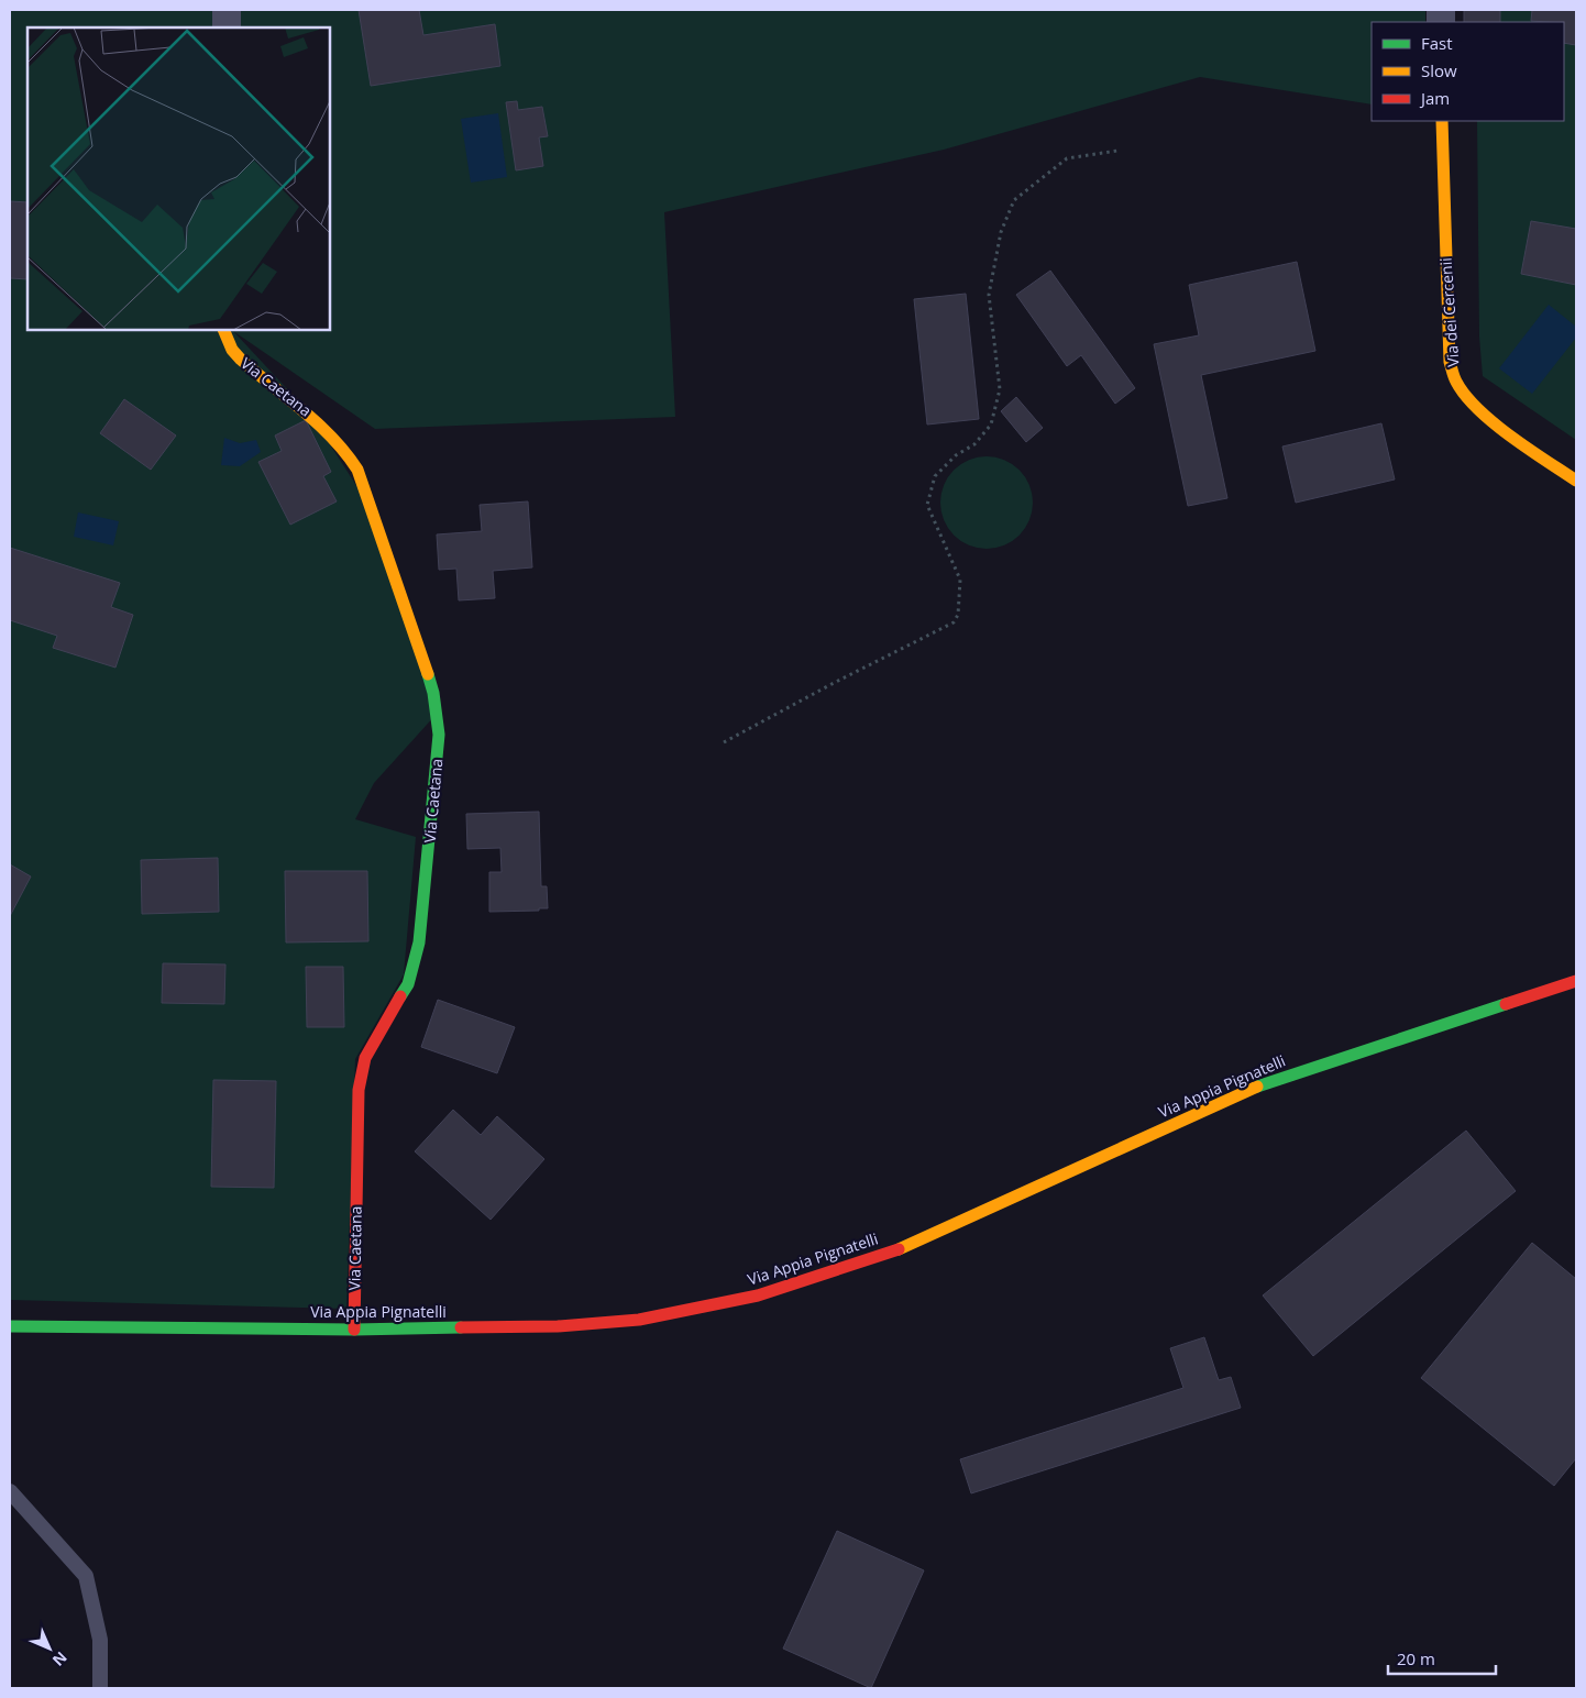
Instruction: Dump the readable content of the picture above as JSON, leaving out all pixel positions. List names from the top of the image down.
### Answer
{
  "streets": {
    "street": ["Via dei Cercenii", "Via Caetana", "Via Appia Pignatelli"]
  },
  "crossings": [
    ["Via Caetana", "Via Appia Pignatelli"]
  ],
  "legend": ["Fast", "Slow", "Jam"],
  "scale_bar": "20 m",
  "north": "bottom right"
}
